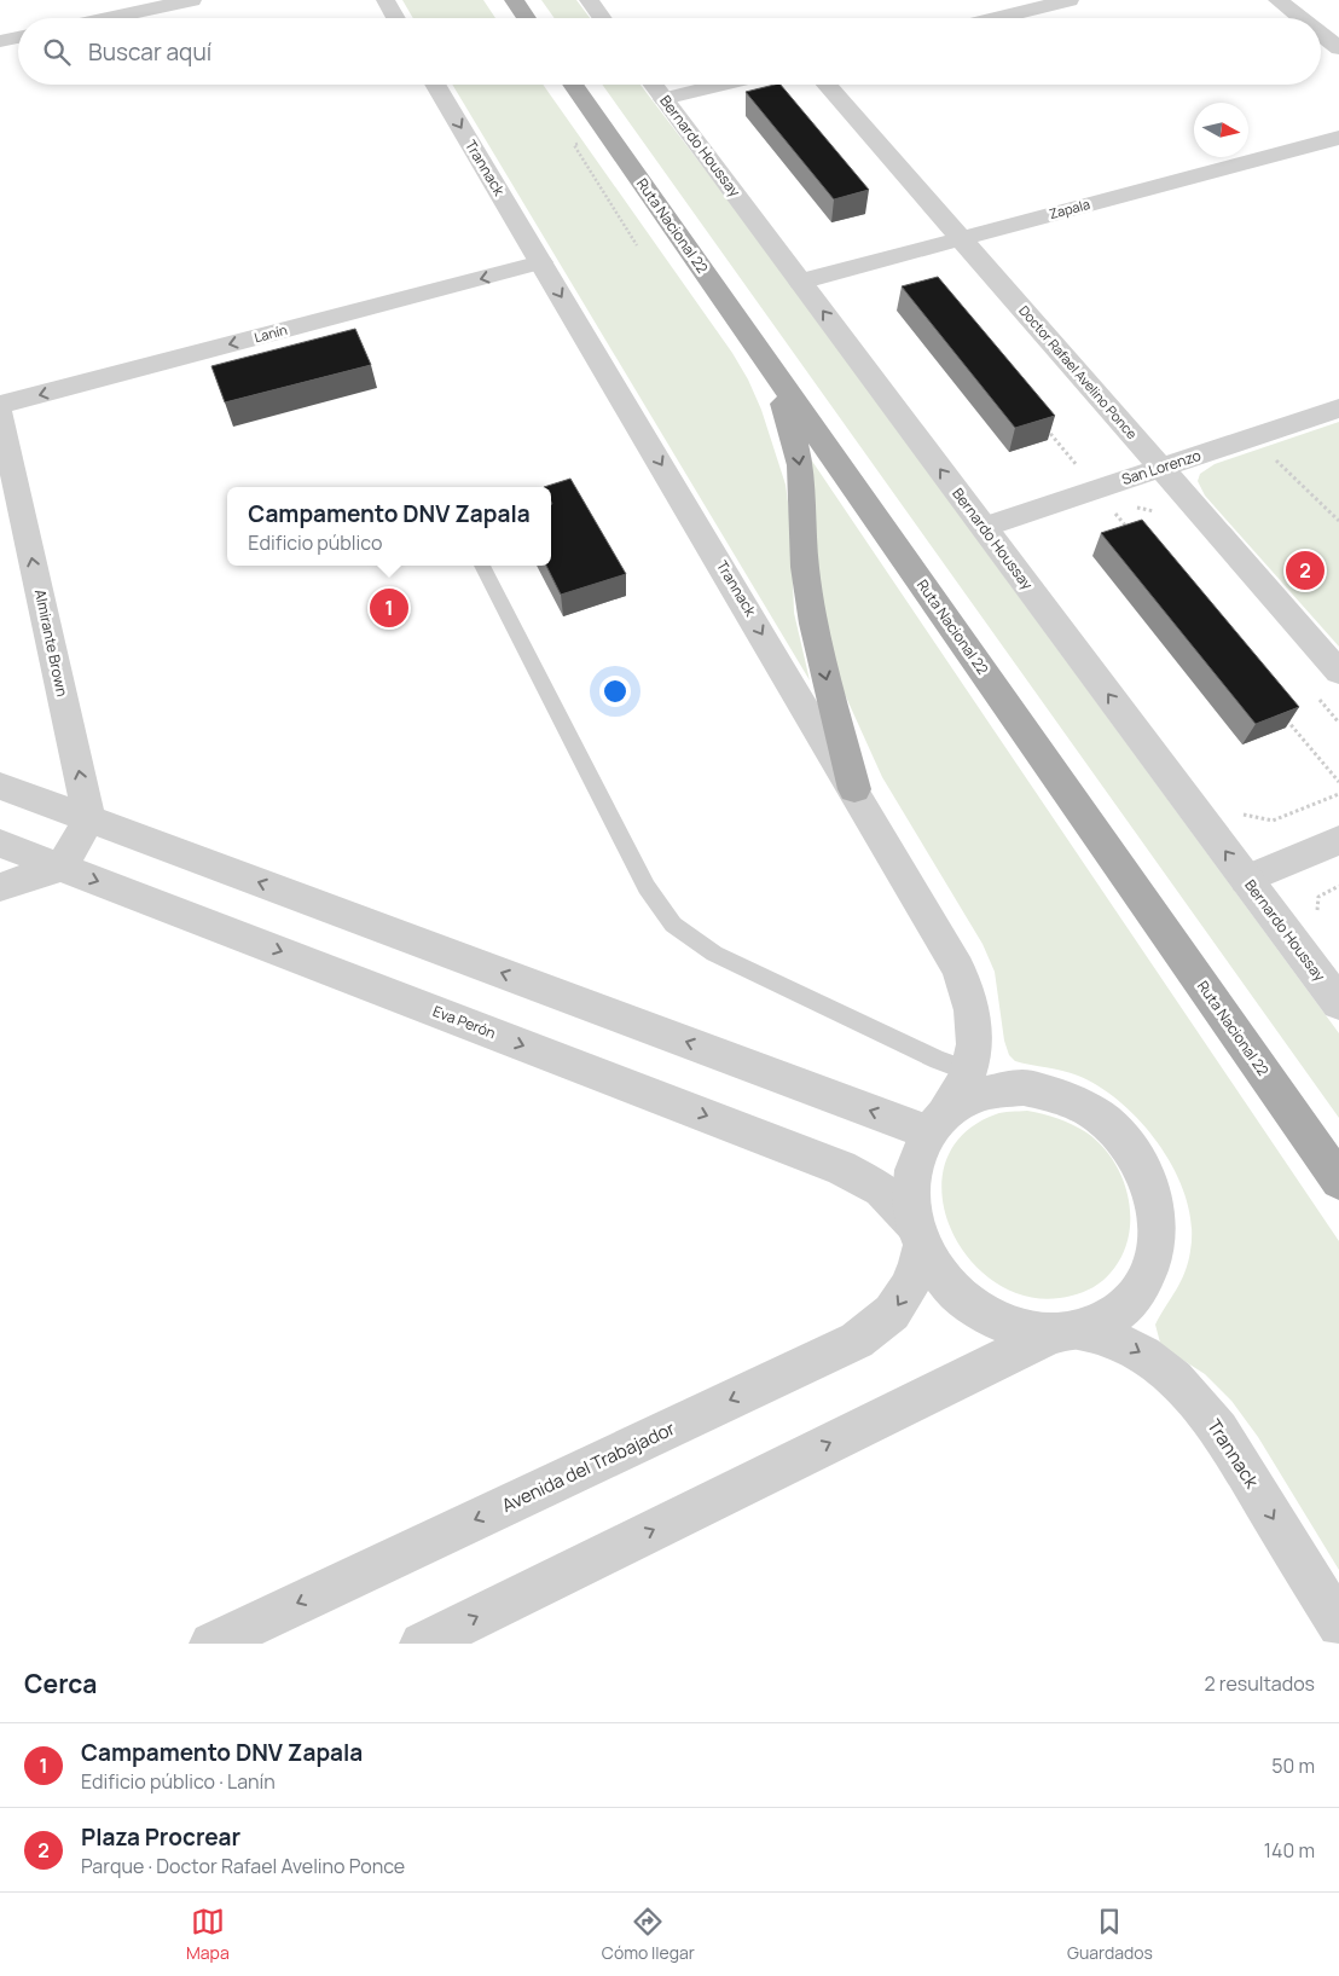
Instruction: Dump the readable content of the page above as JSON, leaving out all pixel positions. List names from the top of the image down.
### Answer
{
  "streets": {
    "main road": ["Ruta Nacional 22"],
    "street": [
      "Bernardo Houssay",
      "Trannack",
      "Zapala",
      "Lanín",
      "Doctor Rafael Avelino Ponce",
      "San Lorenzo",
      "Almirante Brown",
      "Eva Perón",
      "Avenida del Trabajador"
    ]
  },
  "crossings": [
    ["Bernardo Houssay", "Zapala"],
    ["Bernardo Houssay", "San Lorenzo"],
    ["Trannack", "Lanín"],
    ["Trannack", "Eva Perón"],
    ["Trannack", "Avenida del Trabajador"],
    ["Zapala", "Doctor Rafael Avelino Ponce"],
    ["Doctor Rafael Avelino Ponce", "San Lorenzo"],
    ["Eva Perón", "Avenida del Trabajador"]
  ],
  "one_way": [
    "Bernardo Houssay",
    "Trannack",
    "Lanín",
    "Almirante Brown"
  ],
  "north": "right",
  "page": {
    "search": "Buscar aquí",
    "popup": ["Campamento DNV Zapala", "Edificio público"],
    "pins": ["2", "1"],
    "heading": ["Cerca", "2 resultados"],
    "list": [
      {
        "mark": "1",
        "name": "Campamento DNV Zapala",
        "note": "Edificio público · Lanín",
        "value": "50 m"
      },
      {
        "mark": "2",
        "name": "Plaza Procrear",
        "note": "Parque · Doctor Rafael Avelino Ponce",
        "value": "140 m"
      }
    ],
    "nav": ["Mapa", "Cómo llegar", "Guardados"]
  }
}
